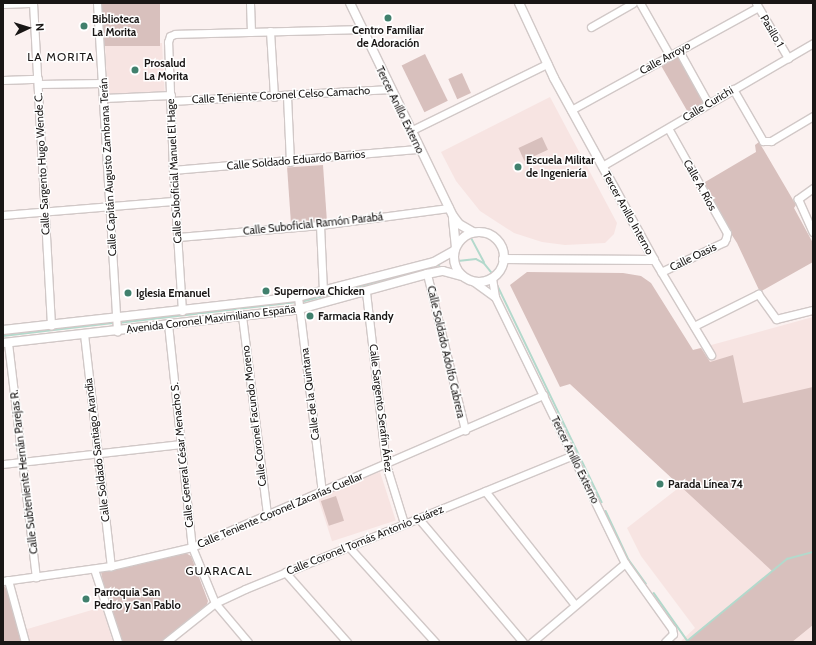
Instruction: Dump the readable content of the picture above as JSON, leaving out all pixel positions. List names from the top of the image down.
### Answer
{
  "streets": {
    "street": [
      "Pasillo 1",
      "Calle Arroyo",
      "Calle Teniente Coronel Celso Camacho",
      "Calle Curichi",
      "Tercer Anillo Externo",
      "Calle Soldado Eduardo Barrios",
      "Calle Sargento Hugo Wende C.",
      "Calle Capitán Augusto Zambrana Terán",
      "Calle Suboficial Manuel El Hage",
      "Calle A. Ríos",
      "Tercer Anillo Interno",
      "Calle Suboficial Ramón Parabá",
      "Calle Oasis",
      "Avenida Coronel Maximiliano España",
      "Calle Soldado Adolfo Cabrera",
      "Calle de la Quintana",
      "Calle Sargento Serafín Áñez",
      "Calle Coronel Facundo Moreno",
      "Calle Soldado Santiago Arandia",
      "Calle General César Menacho S.",
      "Calle Subteniente Hernán Parejas R.",
      "Calle Teniente Coronel Zacarías Cuellar",
      "Calle Coronel Tomás Antonio Suárez"
    ]
  },
  "crossings": [
    ["Pasillo 1", "Calle Arroyo"],
    ["Pasillo 1", "Calle Curichi"],
    ["Calle Arroyo", "Tercer Anillo Interno"],
    ["Calle Teniente Coronel Celso Camacho", "Tercer Anillo Externo"],
    ["Calle Teniente Coronel Celso Camacho", "Calle Capitán Augusto Zambrana Terán"],
    ["Calle Teniente Coronel Celso Camacho", "Calle Suboficial Manuel El Hage"],
    ["Calle Curichi", "Calle A. Ríos"],
    ["Calle Curichi", "Tercer Anillo Interno"],
    ["Tercer Anillo Externo", "Calle Soldado Eduardo Barrios"],
    ["Tercer Anillo Externo", "Calle Suboficial Ramón Parabá"],
    ["Tercer Anillo Externo", "Avenida Coronel Maximiliano España"],
    ["Tercer Anillo Externo", "Calle Teniente Coronel Zacarías Cuellar"],
    ["Tercer Anillo Externo", "Calle Coronel Tomás Antonio Suárez"],
    ["Calle Soldado Eduardo Barrios", "Calle Suboficial Manuel El Hage"],
    ["Calle Sargento Hugo Wende C.", "Avenida Coronel Maximiliano España"],
    ["Calle Capitán Augusto Zambrana Terán", "Avenida Coronel Maximiliano España"],
    ["Calle Suboficial Manuel El Hage", "Calle Suboficial Ramón Parabá"],
    ["Calle Suboficial Manuel El Hage", "Avenida Coronel Maximiliano España"],
    ["Calle A. Ríos", "Calle Oasis"],
    ["Tercer Anillo Interno", "Calle Oasis"],
    ["Avenida Coronel Maximiliano España", "Calle Soldado Adolfo Cabrera"],
    ["Avenida Coronel Maximiliano España", "Calle de la Quintana"],
    ["Avenida Coronel Maximiliano España", "Calle Sargento Serafín Áñez"],
    ["Avenida Coronel Maximiliano España", "Calle Coronel Facundo Moreno"],
    ["Avenida Coronel Maximiliano España", "Calle Soldado Santiago Arandia"],
    ["Avenida Coronel Maximiliano España", "Calle General César Menacho S."],
    ["Avenida Coronel Maximiliano España", "Calle Subteniente Hernán Parejas R."],
    ["Calle Soldado Adolfo Cabrera", "Calle Teniente Coronel Zacarías Cuellar"],
    ["Calle de la Quintana", "Calle Teniente Coronel Zacarías Cuellar"],
    ["Calle Sargento Serafín Áñez", "Calle Teniente Coronel Zacarías Cuellar"],
    ["Calle Sargento Serafín Áñez", "Calle Coronel Tomás Antonio Suárez"],
    ["Calle Coronel Facundo Moreno", "Calle Teniente Coronel Zacarías Cuellar"],
    ["Calle Soldado Santiago Arandia", "Calle Teniente Coronel Zacarías Cuellar"],
    ["Calle General César Menacho S.", "Calle Teniente Coronel Zacarías Cuellar"],
    ["Calle General César Menacho S.", "Calle Coronel Tomás Antonio Suárez"],
    ["Calle Subteniente Hernán Parejas R.", "Calle Teniente Coronel Zacarías Cuellar"]
  ],
  "districts": ["LA MORITA", "GUARACAL"],
  "places": [
    "Centro Familiar de Adoración",
    "Biblioteca La Morita",
    "Prosalud La Morita",
    "Escuela Militar de Ingeniería",
    "Supernova Chicken",
    "Iglesia Emanuel",
    "Farmacia Randy",
    "Parada Línea 74",
    "Parroquia San Pedro y San Pablo"
  ],
  "north": "right"
}
